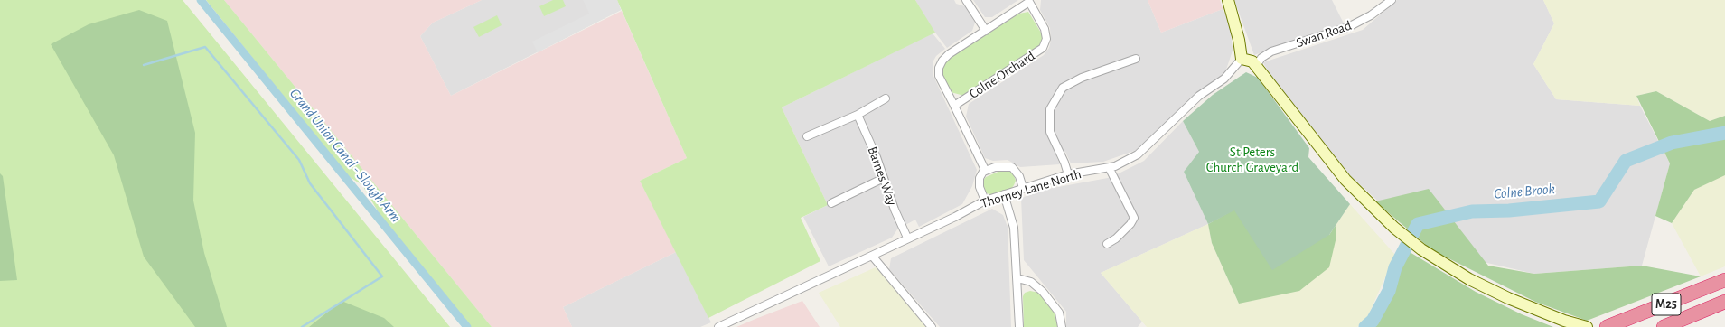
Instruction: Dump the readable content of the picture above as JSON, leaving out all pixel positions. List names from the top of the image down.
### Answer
{
  "streets": {
    "highway": ["M25"],
    "street": [
      "Swan Road",
      "Colne Orchard",
      "Barnes Way",
      "Thorney Lane North"
    ]
  },
  "crossings": [
    ["Barnes Way", "Thorney Lane North"]
  ],
  "water": ["Grand Union Canal - Slough Arm", "Colne Brook"],
  "parks": ["St Peters Church Graveyard"]
}
